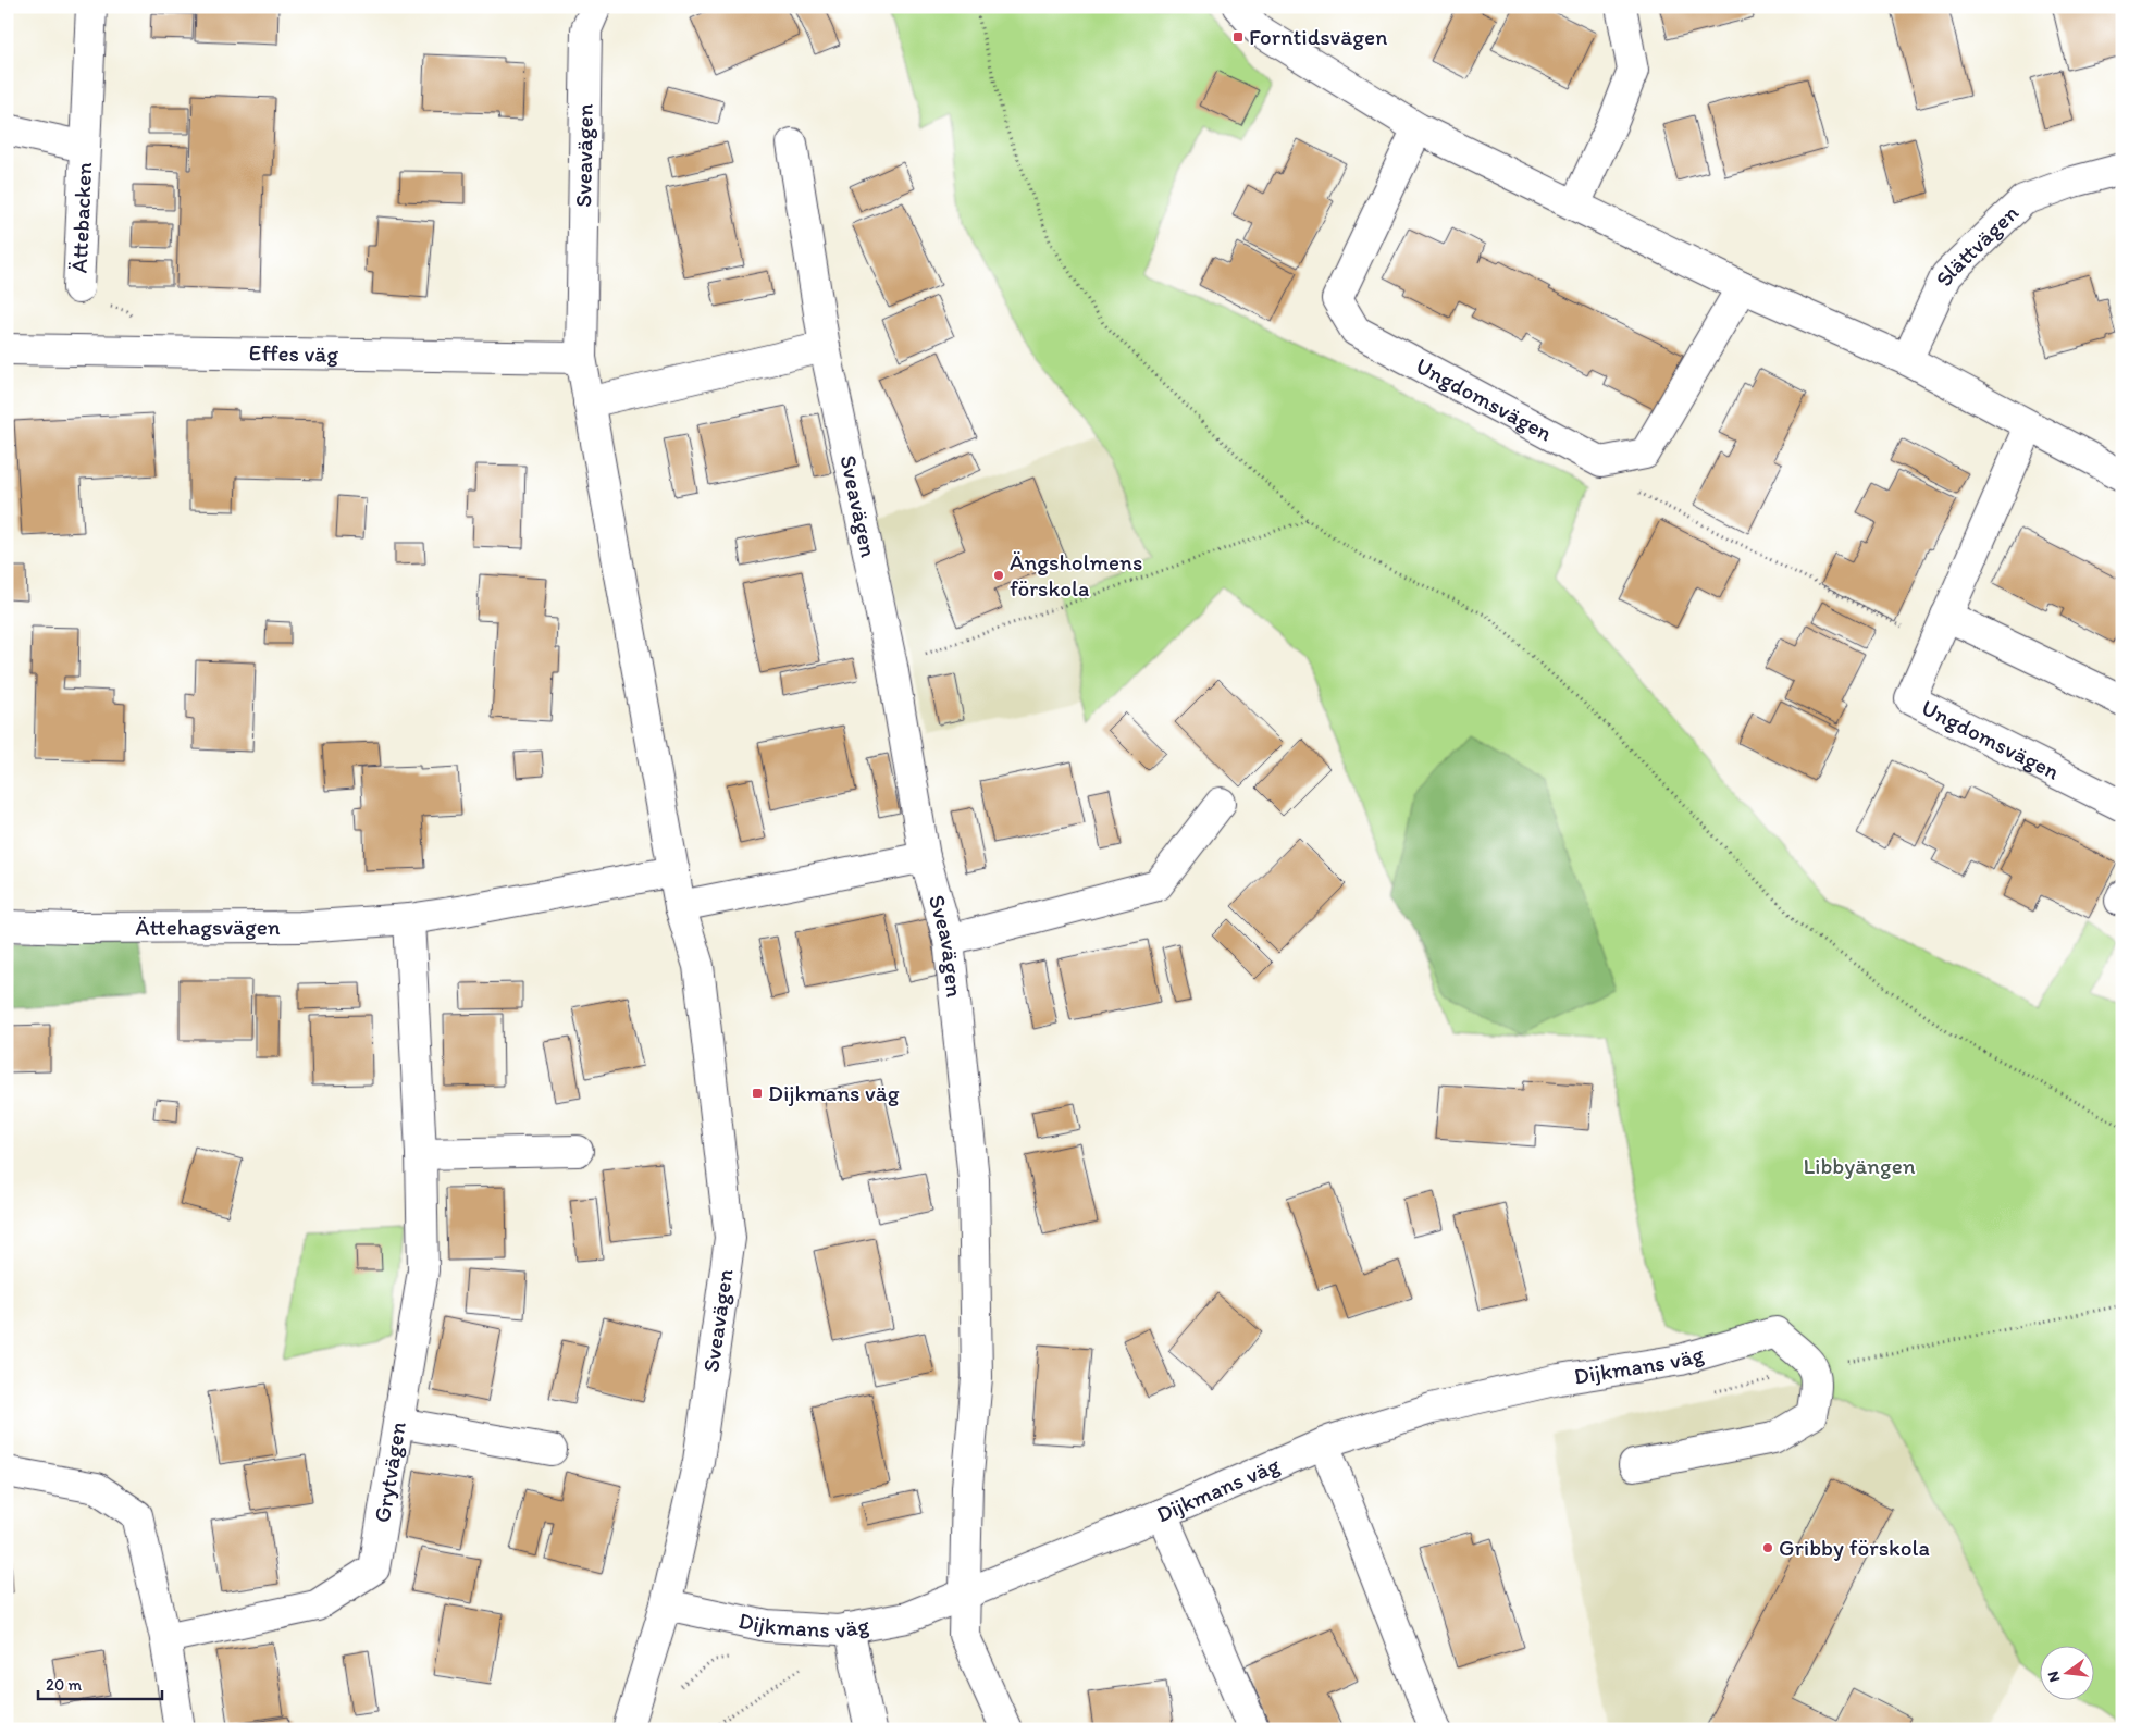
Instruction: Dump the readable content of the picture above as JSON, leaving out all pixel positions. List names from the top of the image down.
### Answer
{
  "streets": {
    "street": [
      "Sveavägen",
      "Ättebacken",
      "Slättvägen",
      "Effes väg",
      "Ungdomsvägen",
      "Ättehagsvägen",
      "Dijkmans väg",
      "Grytvägen"
    ]
  },
  "crossings": [
    ["Sveavägen", "Effes väg"],
    ["Sveavägen", "Ättehagsvägen"],
    ["Sveavägen", "Dijkmans väg"]
  ],
  "parks": ["Libbyängen"],
  "places": {
    "transit": ["Forntidsvägen", "Dijkmans väg"],
    "other": ["Ängsholmens förskola", "Gribby förskola"]
  },
  "scale_bar": "20 m",
  "north": "left"
}
